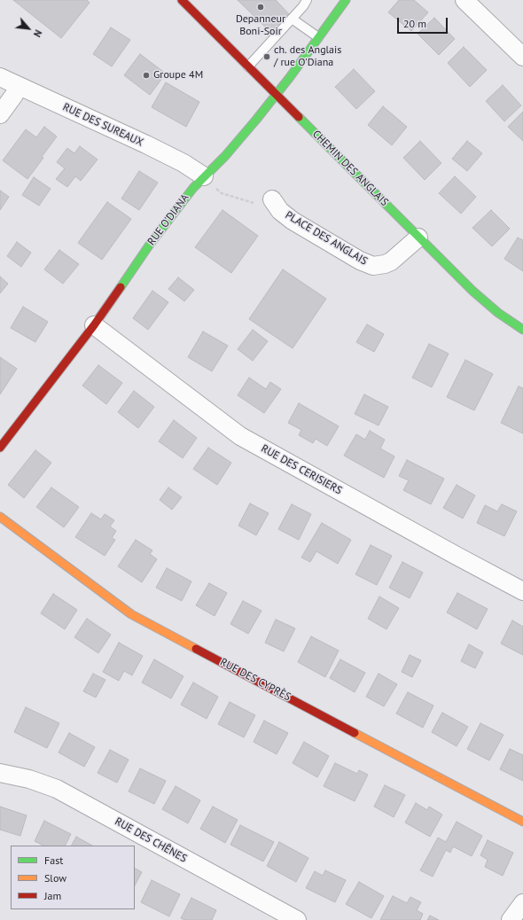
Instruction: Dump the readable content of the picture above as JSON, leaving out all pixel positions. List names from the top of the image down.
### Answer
{
  "streets": {
    "street": [
      "RUE DES SUREAUX",
      "CHEMIN DES ANGLAIS",
      "RUE O'DIANA",
      "PLACE DES ANGLAIS",
      "RUE DES CERISIERS",
      "RUE DES CYPRÈS",
      "RUE DES CHÊNES"
    ]
  },
  "crossings": [
    ["RUE DES SUREAUX", "RUE O'DIANA"],
    ["CHEMIN DES ANGLAIS", "RUE O'DIANA"],
    ["CHEMIN DES ANGLAIS", "PLACE DES ANGLAIS"],
    ["RUE O'DIANA", "RUE DES CERISIERS"]
  ],
  "places": ["Depanneur Boni-Soir", "ch. des Anglais / rue O'Diana", "Groupe 4M"],
  "legend": ["Fast", "Slow", "Jam"],
  "scale_bar": "20 m",
  "north": "bottom right"
}
